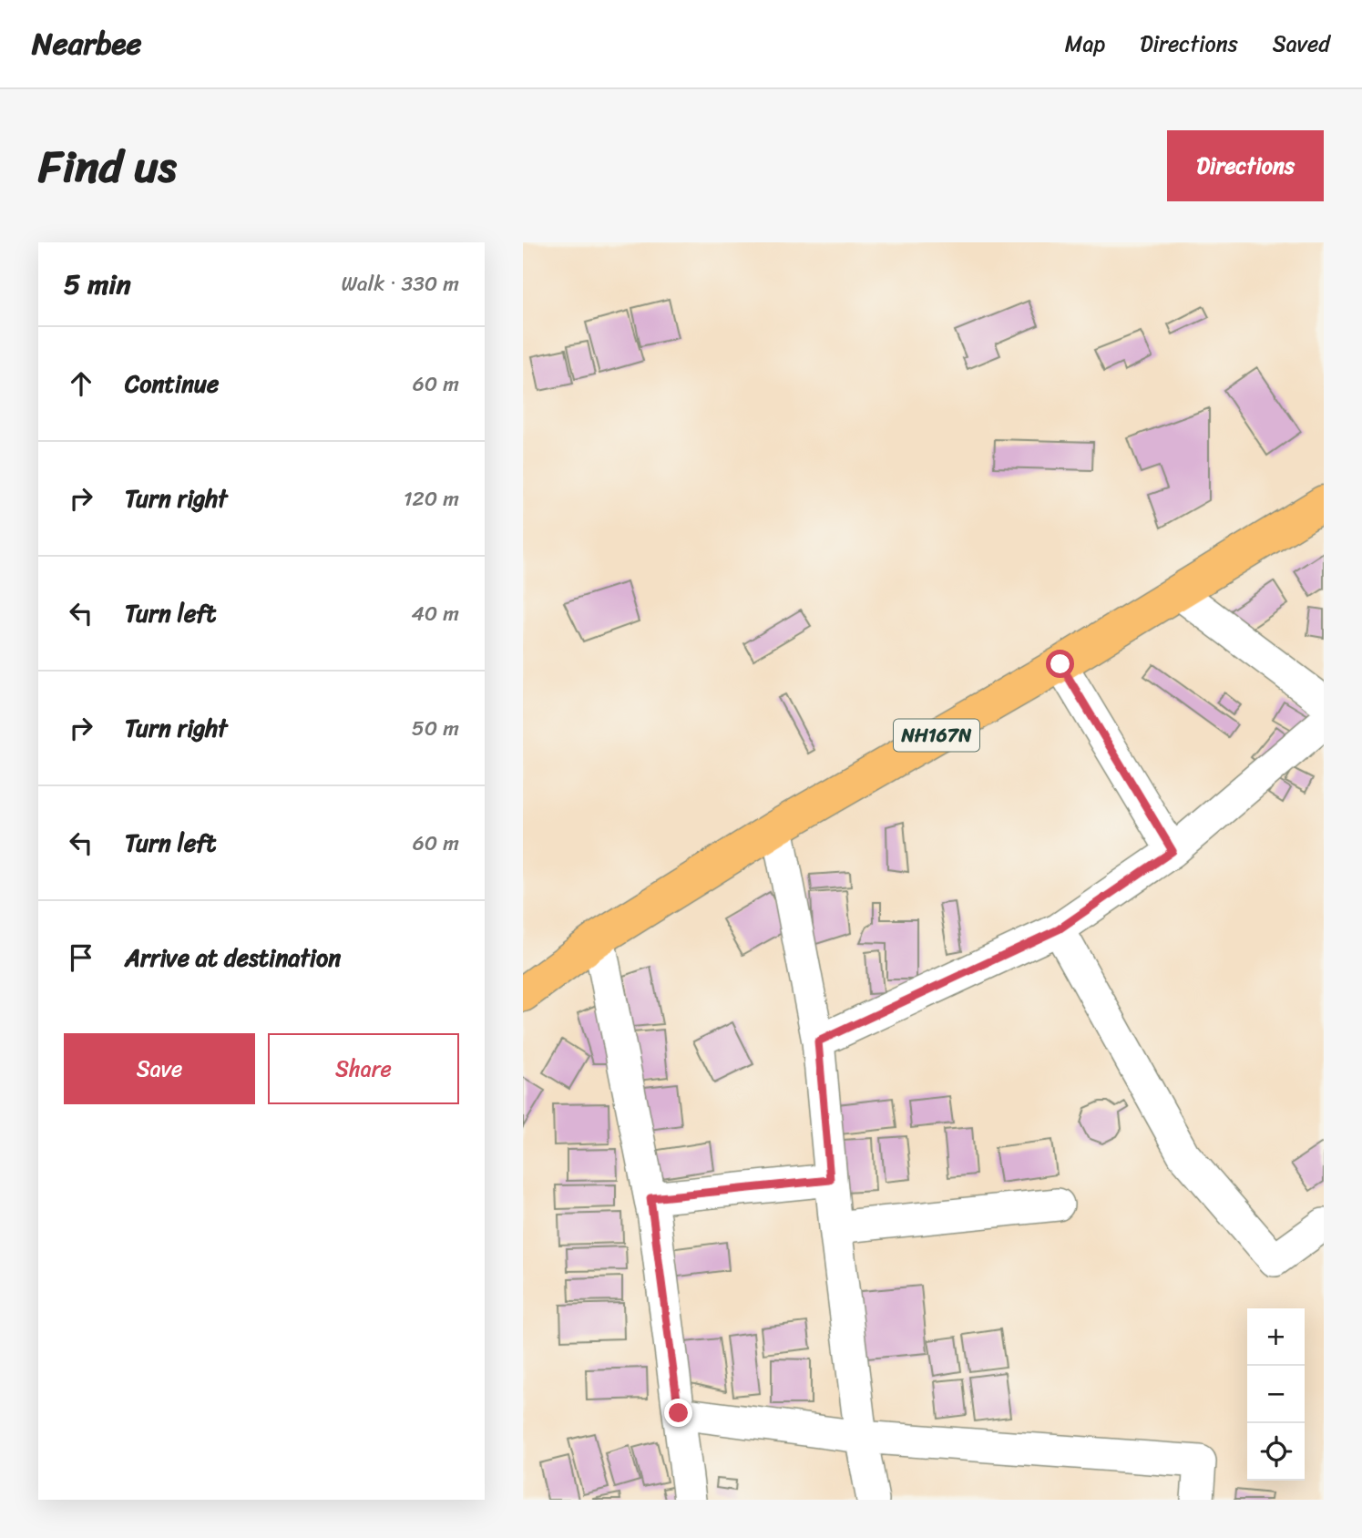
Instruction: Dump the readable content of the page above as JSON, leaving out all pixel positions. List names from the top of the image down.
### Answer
{
  "streets": {
    "highway": ["NH167N"]
  },
  "page": {
    "header": "Nearbee",
    "nav": ["Map", "Directions", "Saved"],
    "title": "Find us",
    "buttons": [
      "Directions",
      ["Save", "Share"]
    ],
    "heading": ["5 min", "Walk · 330 m"],
    "list": [
      ["Continue", "60 m"],
      ["Turn right", "120 m"],
      ["Turn left", "40 m"],
      ["Turn right", "50 m"],
      ["Turn left", "60 m"],
      "Arrive at destination"
    ],
    "map_buttons": ["+", "−"]
  }
}
